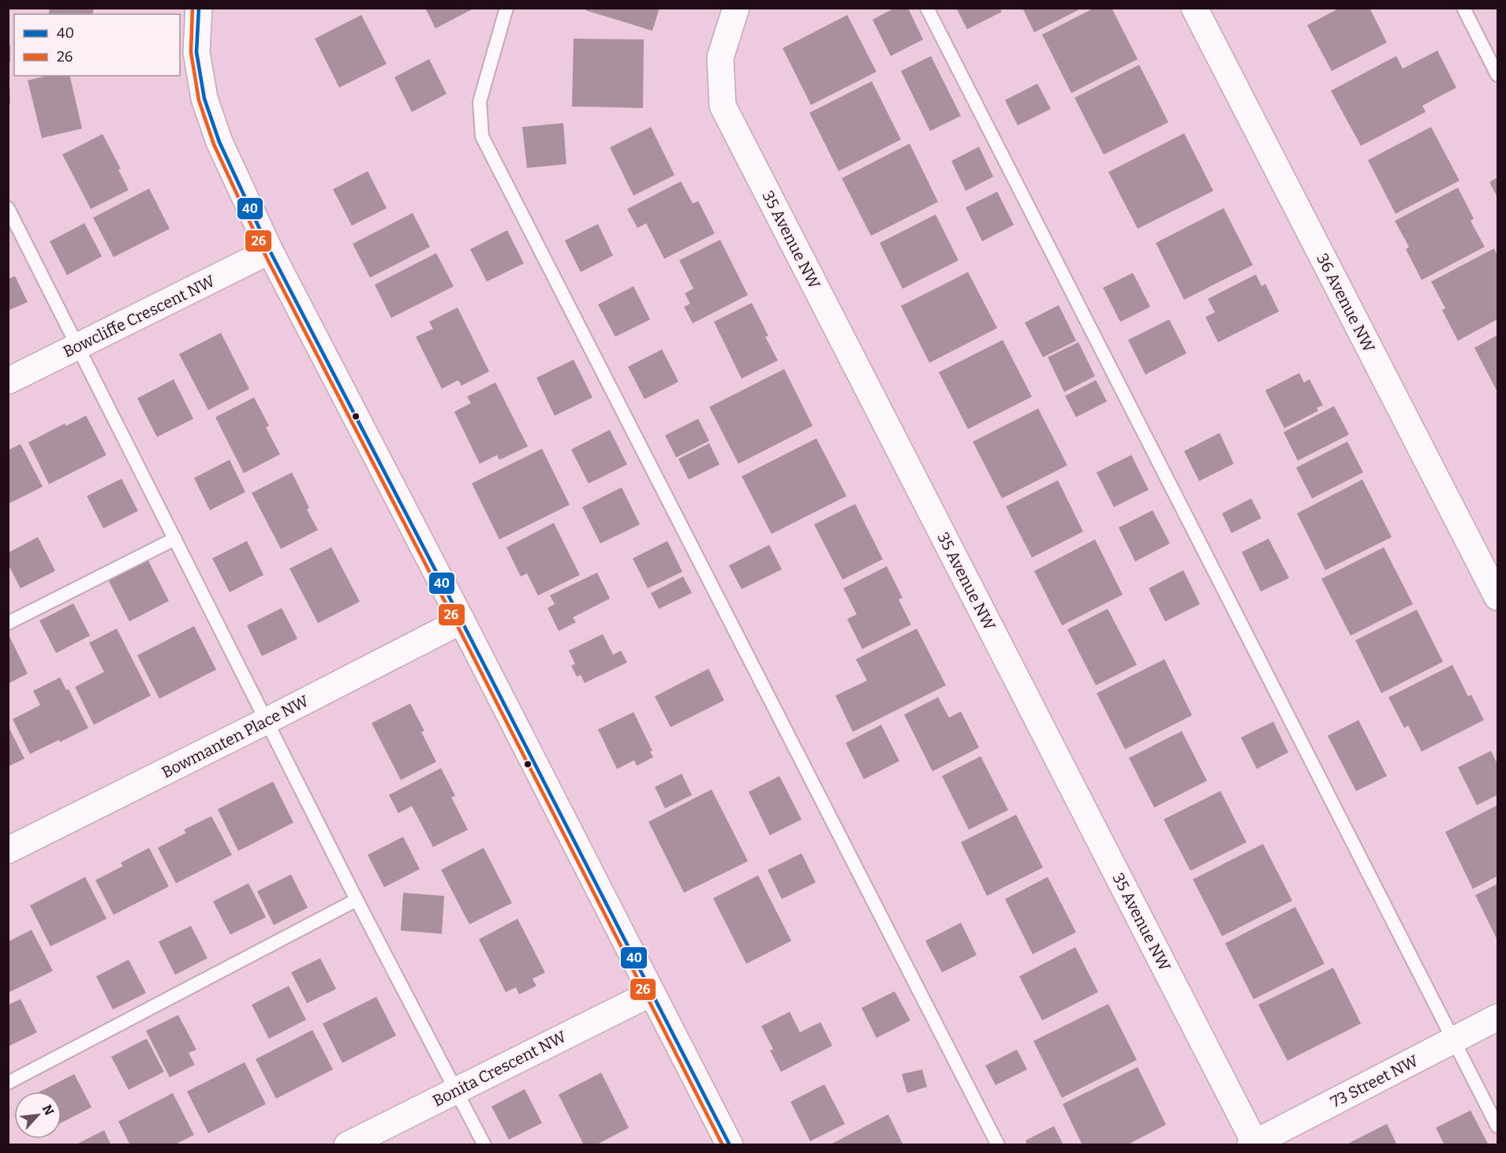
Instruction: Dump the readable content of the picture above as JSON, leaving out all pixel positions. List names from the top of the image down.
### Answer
{
  "streets": {
    "street": [
      "35 Avenue NW",
      "36 Avenue NW",
      "Bowcliffe Crescent NW",
      "Bowmanten Place NW",
      "Bonita Crescent NW",
      "73 Street NW"
    ]
  },
  "crossings": [
    ["35 Avenue NW", "73 Street NW"]
  ],
  "lines": ["transit line 40", "transit line 26"],
  "legend": ["40", "26"],
  "north": "top right"
}
